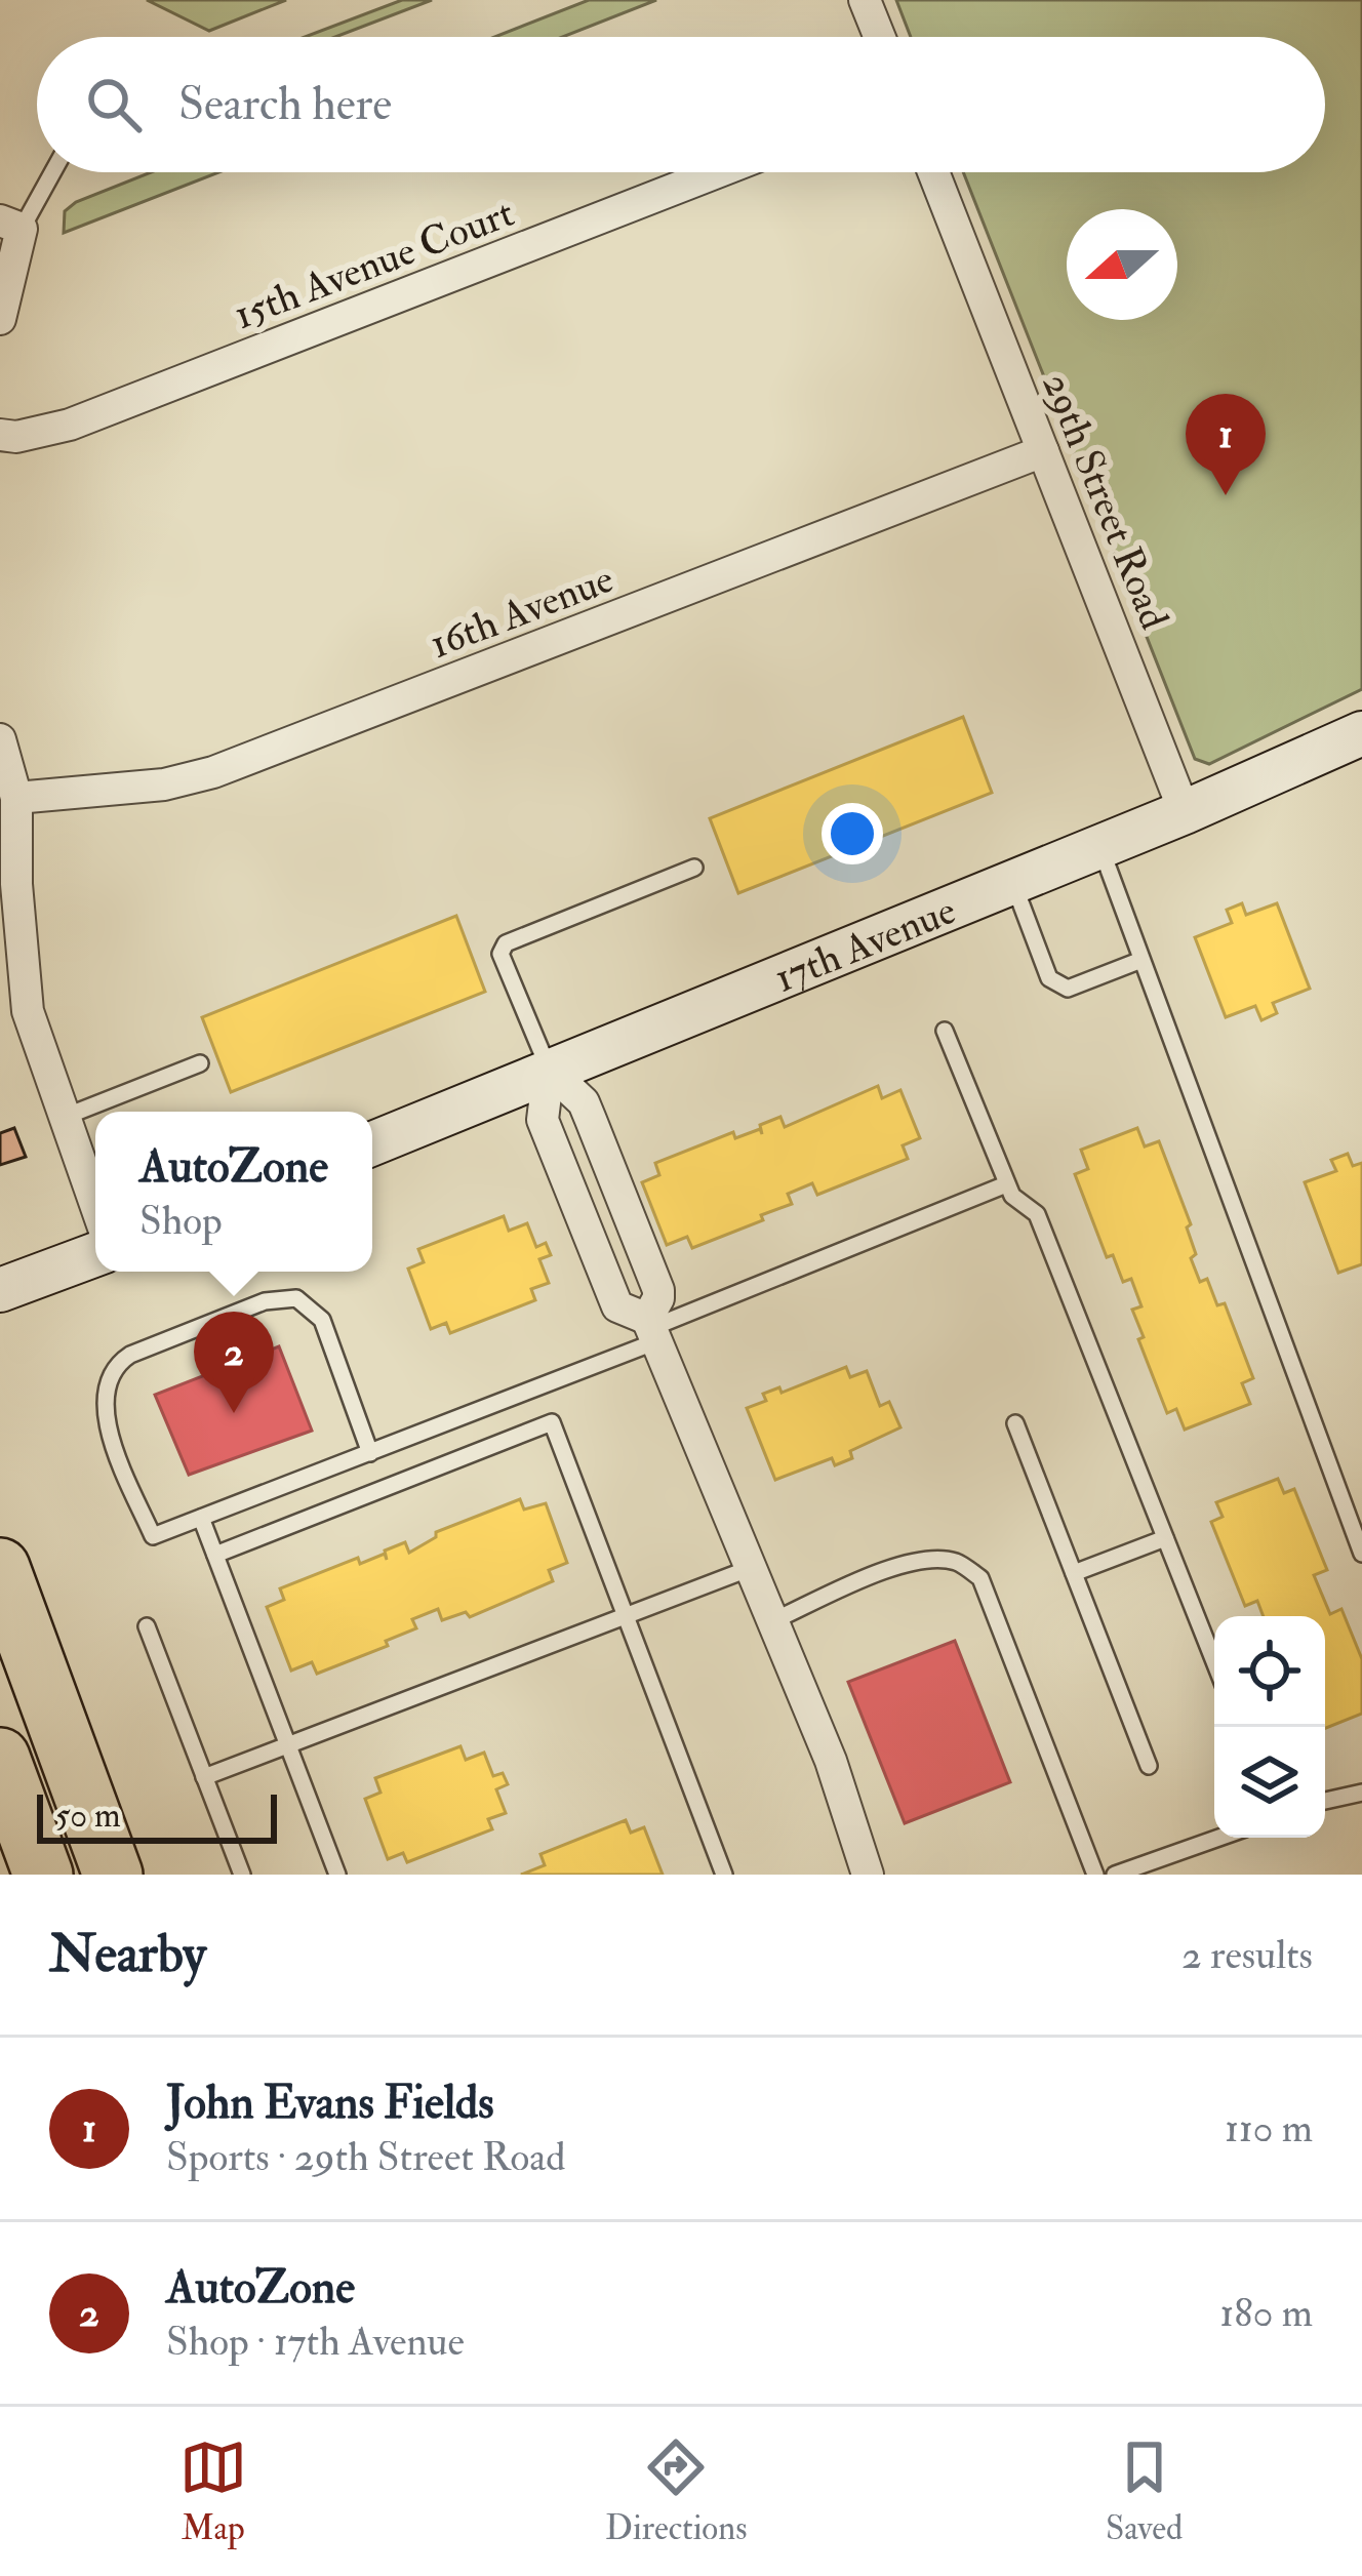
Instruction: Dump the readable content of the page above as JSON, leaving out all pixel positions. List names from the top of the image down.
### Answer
{
  "streets": {
    "main road": ["17th Avenue"],
    "street": ["15th Avenue Court", "29th Street Road", "16th Avenue"]
  },
  "crossings": [
    ["29th Street Road", "16th Avenue"],
    ["29th Street Road", "17th Avenue"]
  ],
  "scale_bar": "50 m",
  "north": "left",
  "page": {
    "search": "Search here",
    "pins": ["1", "2"],
    "popup": ["AutoZone", "Shop"],
    "scale": "50 m",
    "heading": ["Nearby", "2 results"],
    "list": [
      {
        "mark": "1",
        "name": "John Evans Fields",
        "note": "Sports · 29th Street Road",
        "value": "110 m"
      },
      {
        "mark": "2",
        "name": "AutoZone",
        "note": "Shop · 17th Avenue",
        "value": "180 m"
      }
    ],
    "nav": ["Map", "Directions", "Saved"]
  }
}
